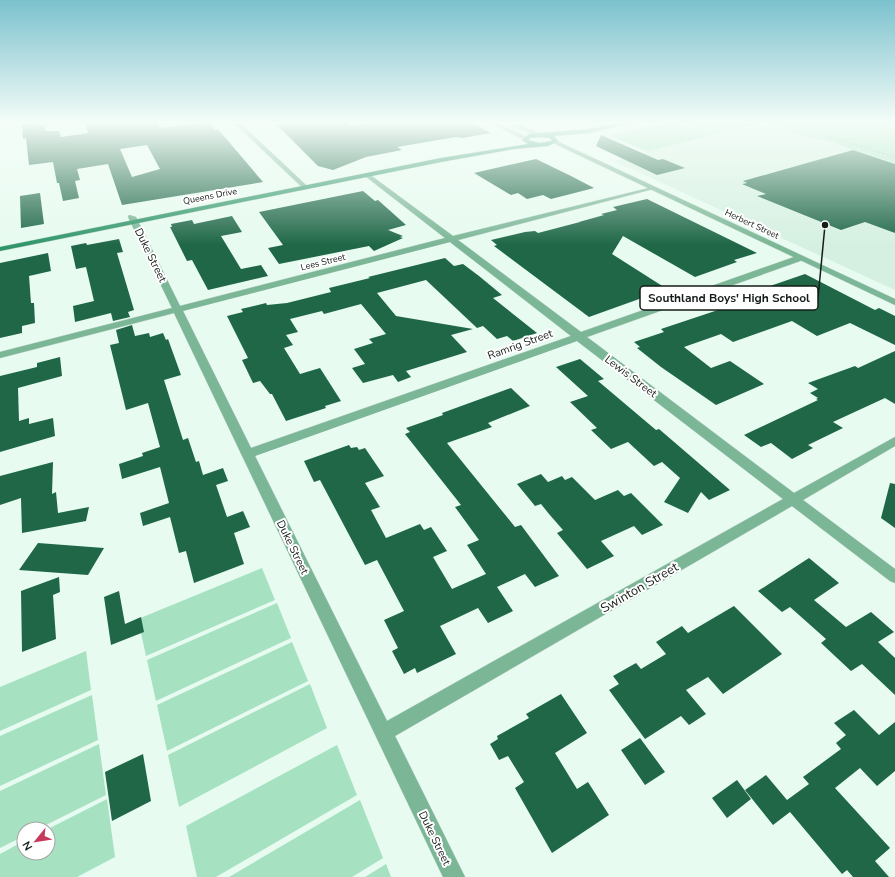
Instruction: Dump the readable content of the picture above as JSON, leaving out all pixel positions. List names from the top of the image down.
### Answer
{
  "streets": {
    "main road": ["Queens Drive"],
    "street": [
      "Herbert Street",
      "Duke Street",
      "Lees Street",
      "Ramrig Street",
      "Lewis Street",
      "Swinton Street"
    ]
  },
  "crossings": [
    ["Queens Drive", "Duke Street"],
    ["Queens Drive", "Lewis Street"],
    ["Herbert Street", "Lees Street"],
    ["Herbert Street", "Ramrig Street"],
    ["Duke Street", "Lees Street"],
    ["Duke Street", "Ramrig Street"],
    ["Duke Street", "Swinton Street"],
    ["Lees Street", "Lewis Street"],
    ["Ramrig Street", "Lewis Street"],
    ["Lewis Street", "Swinton Street"]
  ],
  "places": ["Southland Boys' High School"],
  "north": "bottom left"
}
